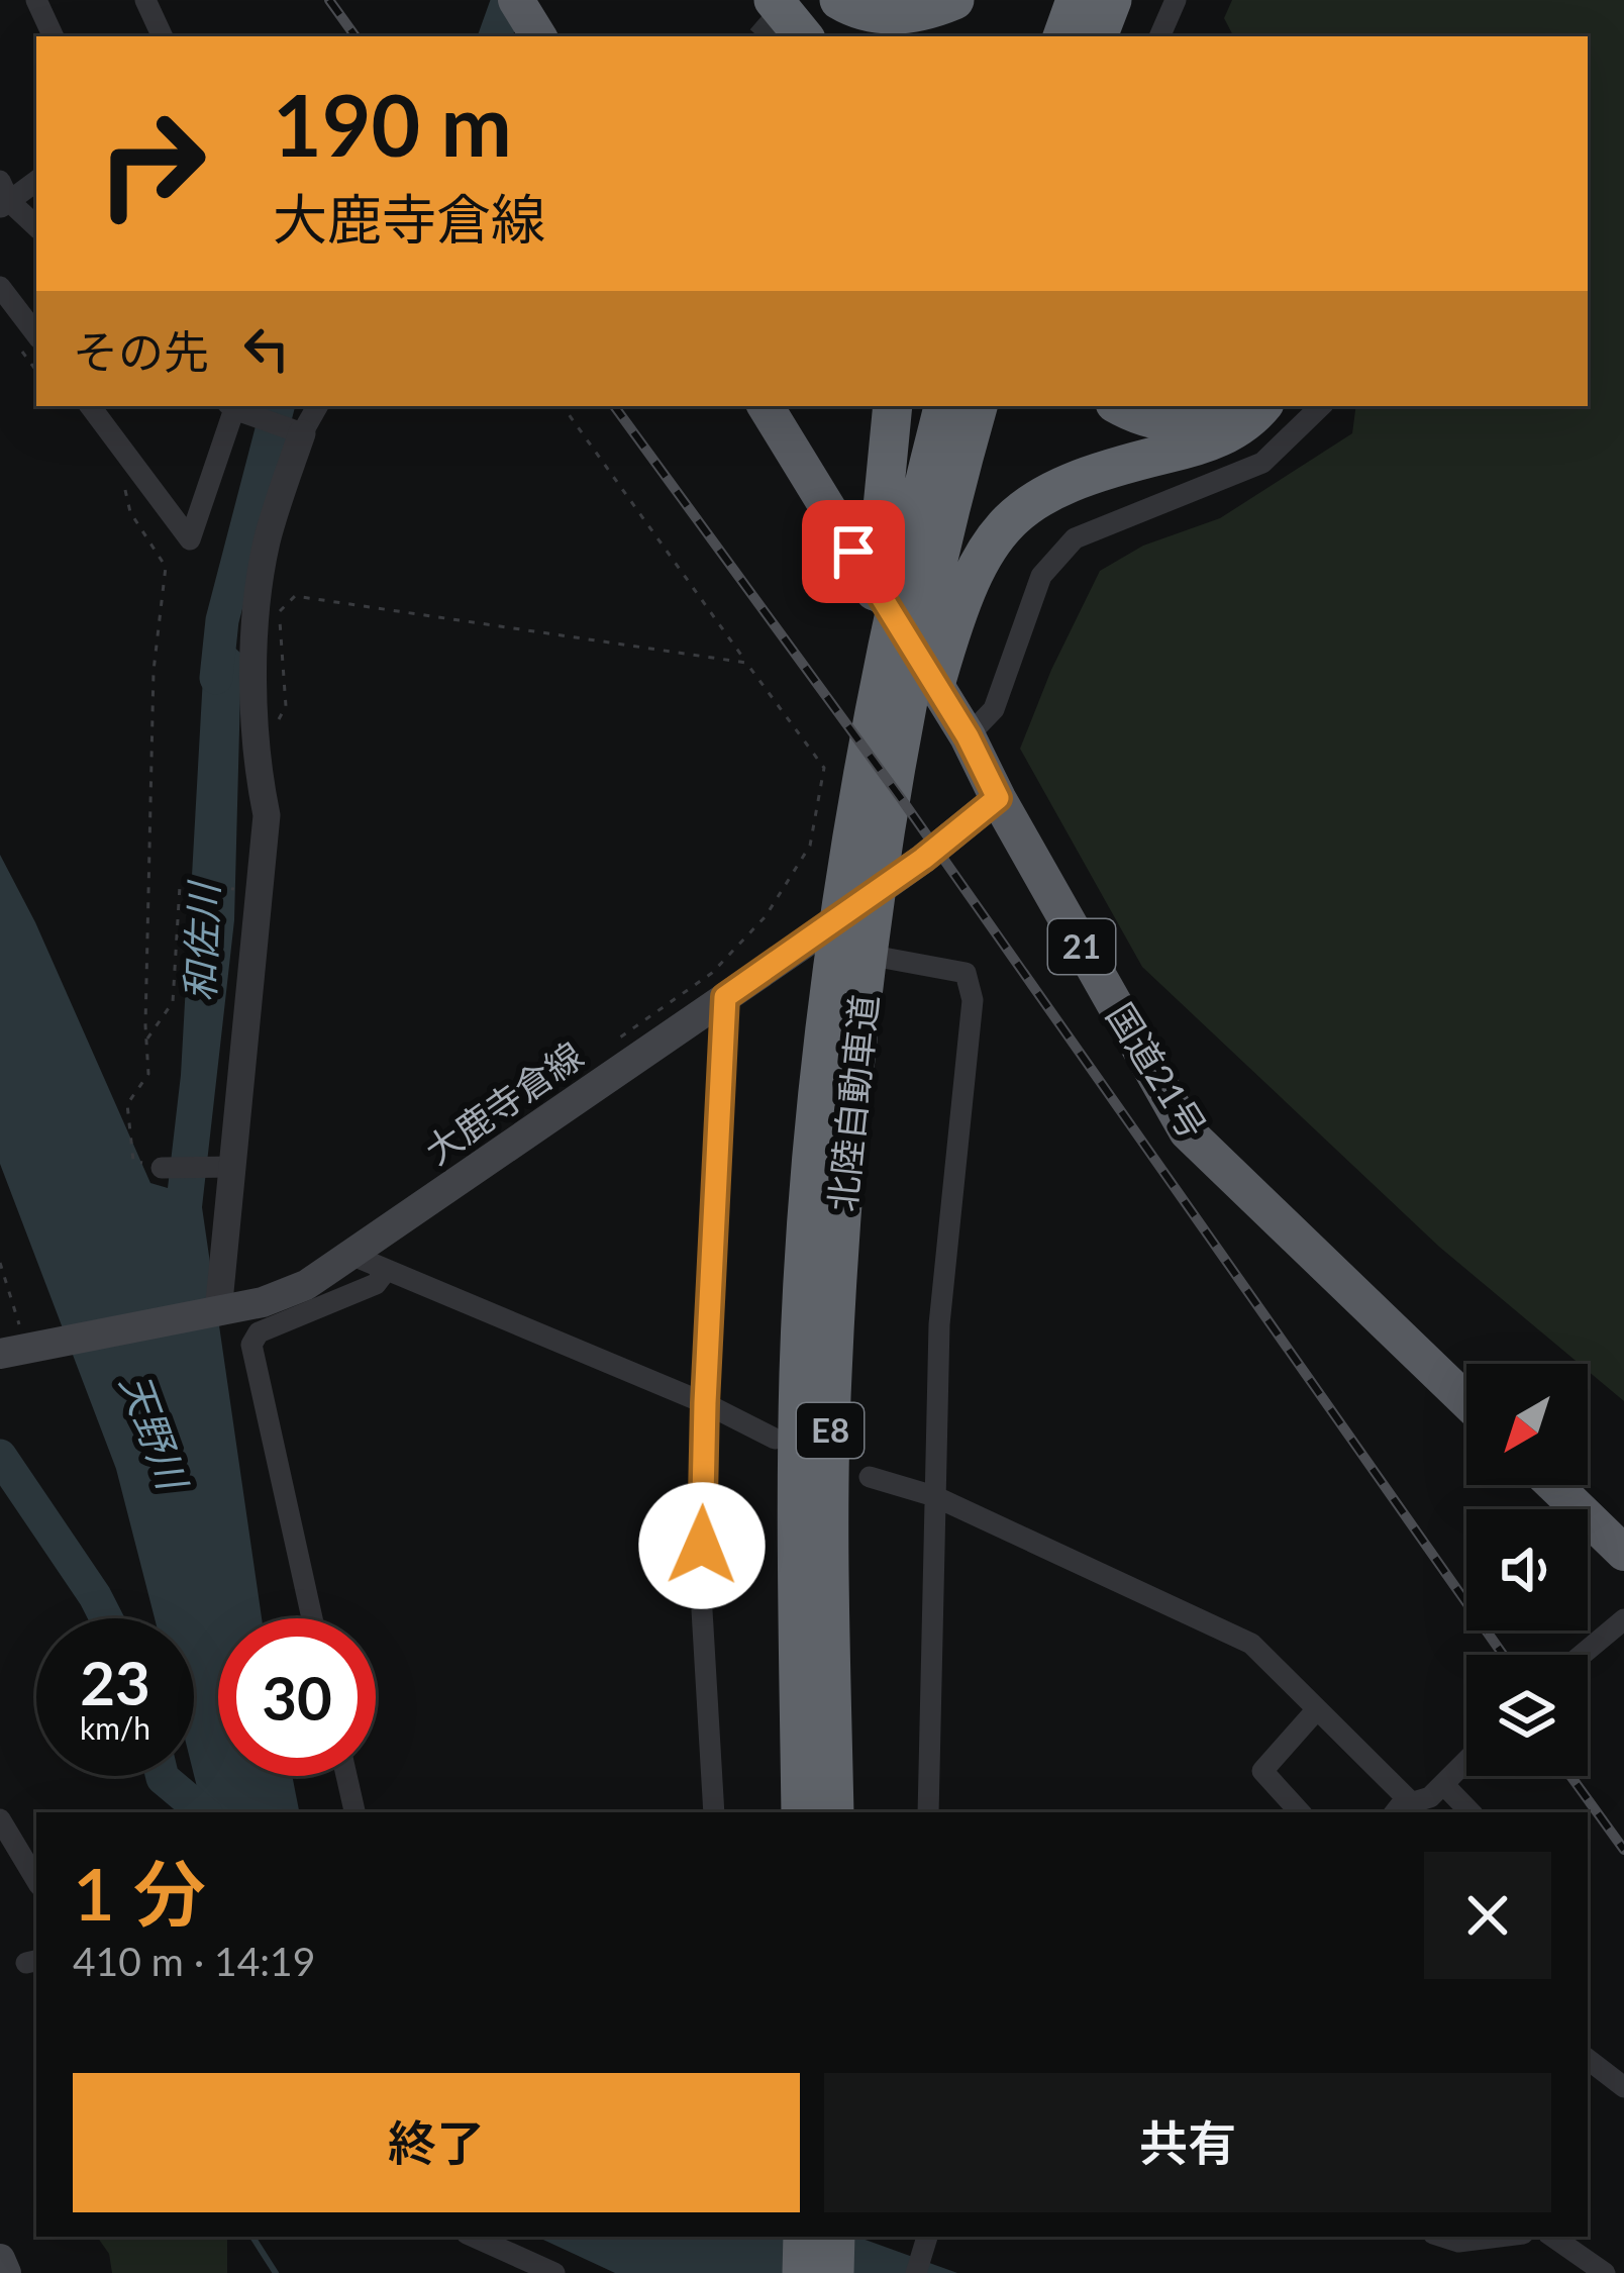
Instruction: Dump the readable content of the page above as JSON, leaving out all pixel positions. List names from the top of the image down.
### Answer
{
  "streets": {
    "highway": [
      "21",
      "国道21号",
      "北陸自動車道",
      "E8"
    ],
    "main road": ["大鹿寺倉線"]
  },
  "crossings": [
    ["国道21号", "大鹿寺倉線"],
    ["大鹿寺倉線", "北陸自動車道"]
  ],
  "water": ["和佐川", "天野川"],
  "north": "bottom left",
  "page": {
    "turn": ["190 m", "大鹿寺倉線"],
    "then": "その先",
    "speed": "23 km/h",
    "limit": "30",
    "heading": ["1 分", "410 m · 14:19"],
    "buttons": ["終了", "共有"]
  }
}
